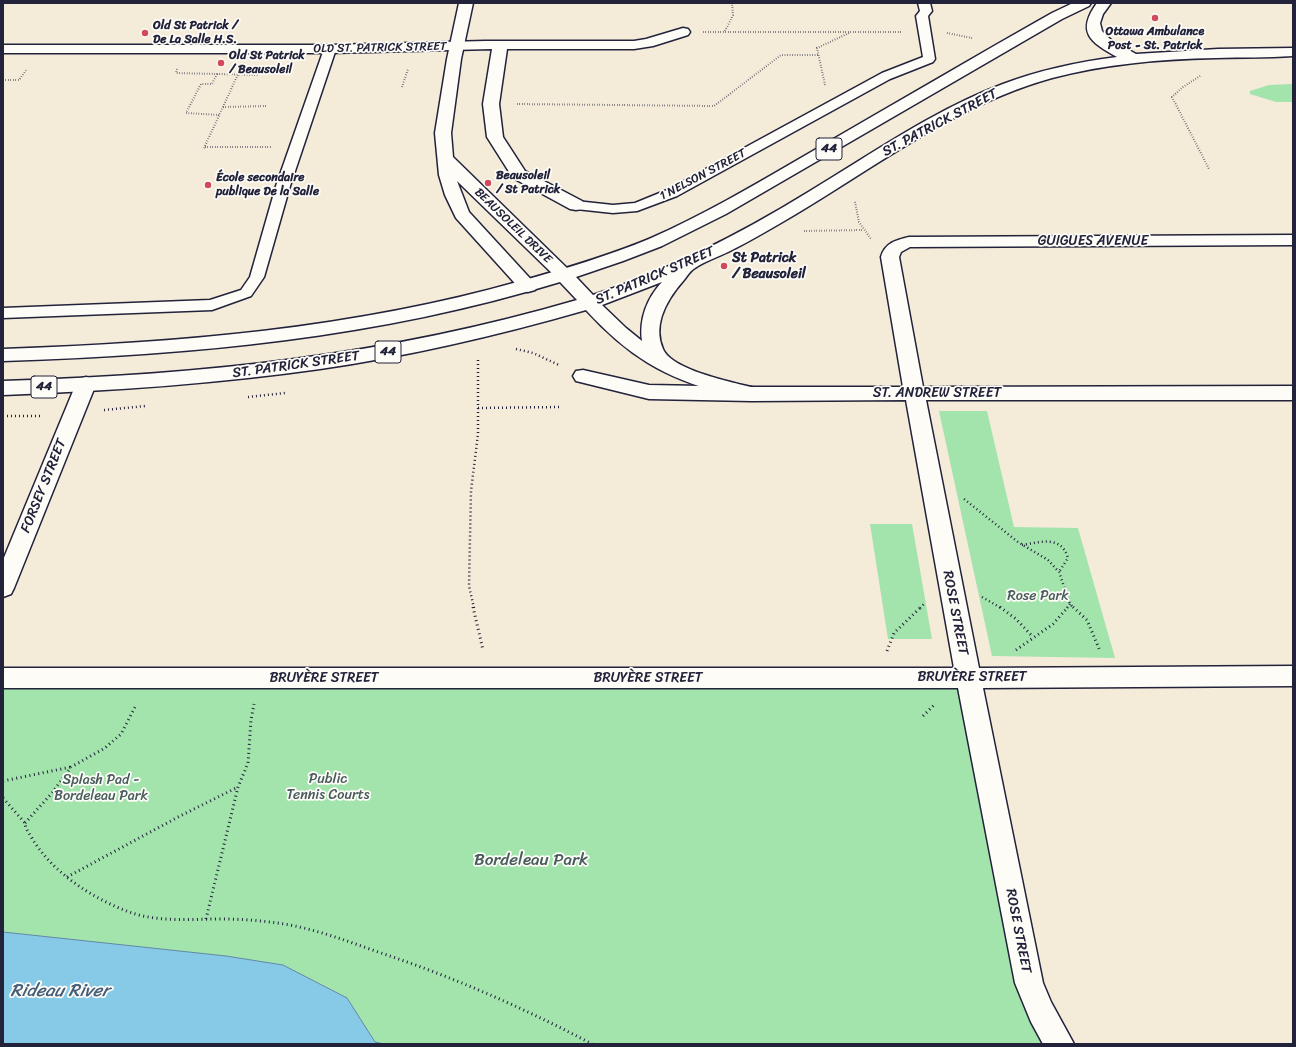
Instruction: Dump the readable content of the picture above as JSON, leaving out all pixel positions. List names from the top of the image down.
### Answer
{
  "streets": {
    "street": [
      "OLD ST. PATRICK STREET",
      "ST. PATRICK STREET",
      "44",
      "1 NELSON STREET",
      "BEAUSOLEIL DRIVE",
      "GUIGUES AVENUE",
      "ST. ANDREW STREET",
      "FORSEY STREET",
      "ROSE STREET",
      "BRUYÈRE STREET"
    ]
  },
  "crossings": [
    ["OLD ST. PATRICK STREET", "1 NELSON STREET"],
    ["OLD ST. PATRICK STREET", "BEAUSOLEIL DRIVE"],
    ["ST. PATRICK STREET", "BEAUSOLEIL DRIVE"],
    ["ST. PATRICK STREET", "FORSEY STREET"],
    ["44", "BEAUSOLEIL DRIVE"],
    ["BEAUSOLEIL DRIVE", "ST. ANDREW STREET"],
    ["GUIGUES AVENUE", "ROSE STREET"],
    ["ST. ANDREW STREET", "ROSE STREET"],
    ["ROSE STREET", "BRUYÈRE STREET"]
  ],
  "water": ["Rideau River"],
  "parks": [
    "Rose Park",
    "Public Tennis Courts",
    "Splash Pad - Bordeleau Park",
    "Bordeleau Park"
  ],
  "places": [
    "Ottawa Ambulance Post - St. Patrick",
    "Old St Patrick / De La Salle H.S.",
    "Old St Patrick / Beausoleil",
    "Beausoleil / St Patrick",
    "École secondaire publique De la Salle",
    "St Patrick / Beausoleil"
  ]
}
